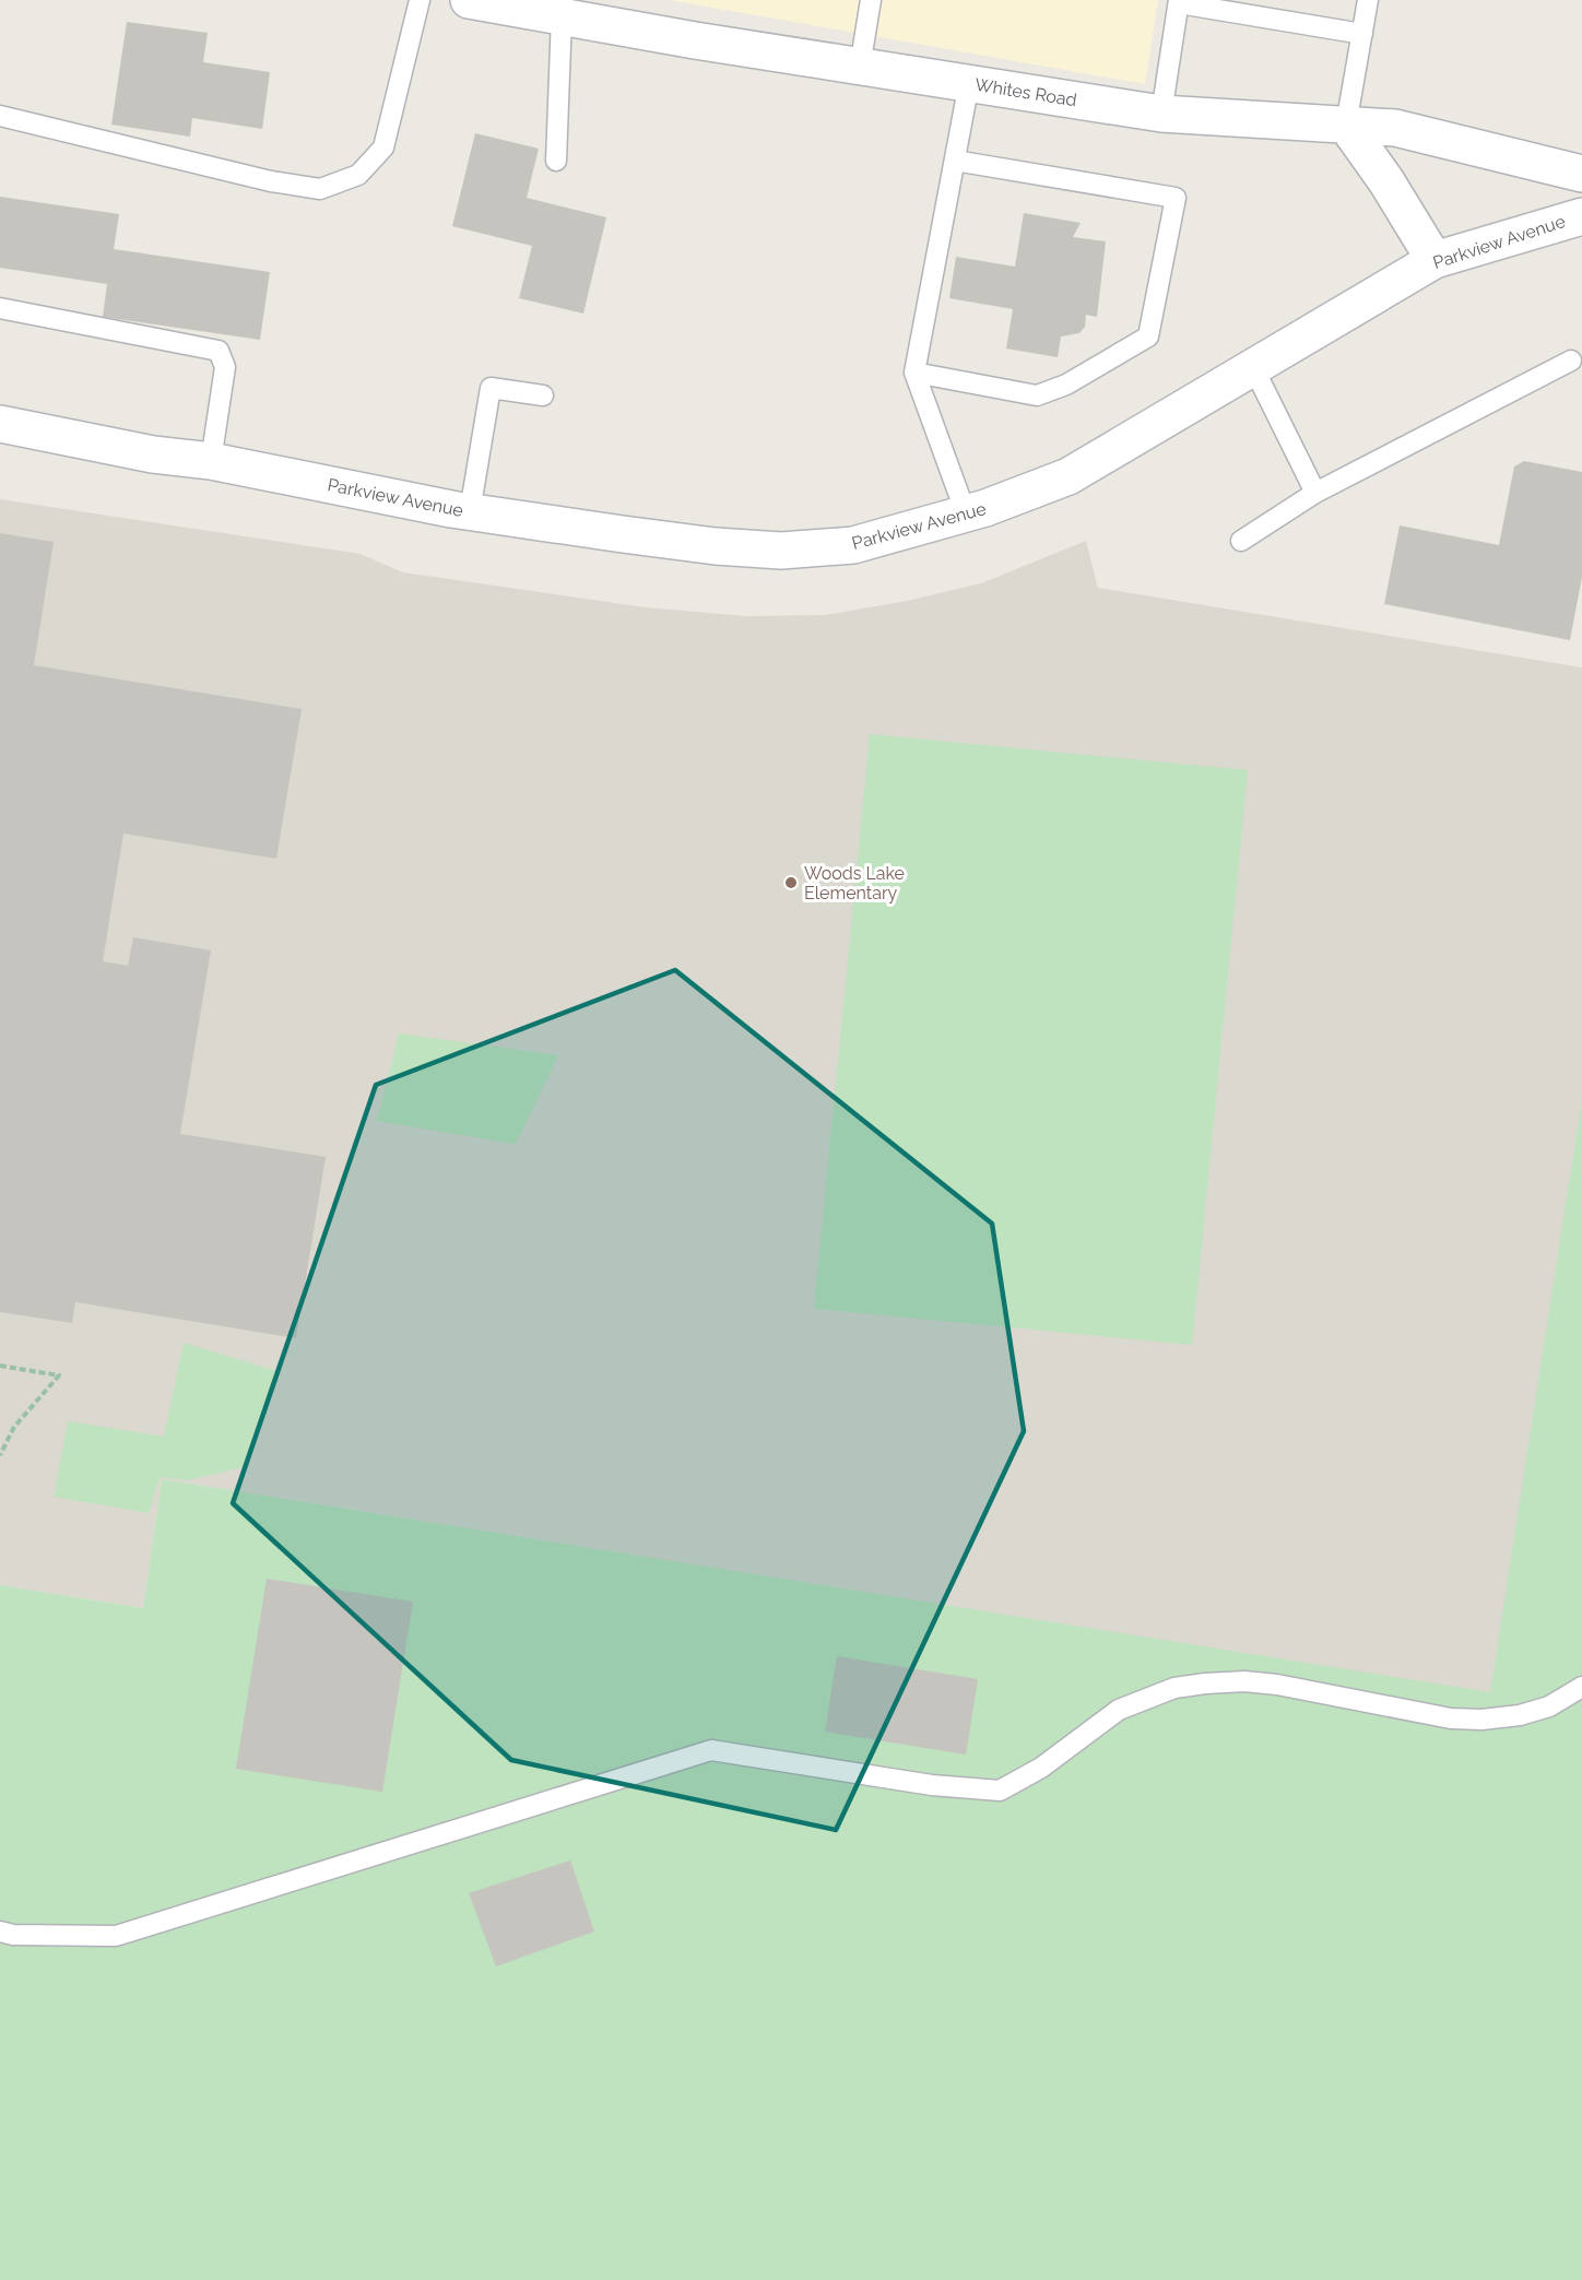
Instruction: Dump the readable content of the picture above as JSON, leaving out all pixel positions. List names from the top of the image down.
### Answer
{
  "streets": {
    "street": ["Whites Road", "Parkview Avenue"]
  },
  "places": ["Woods Lake Elementary"]
}
